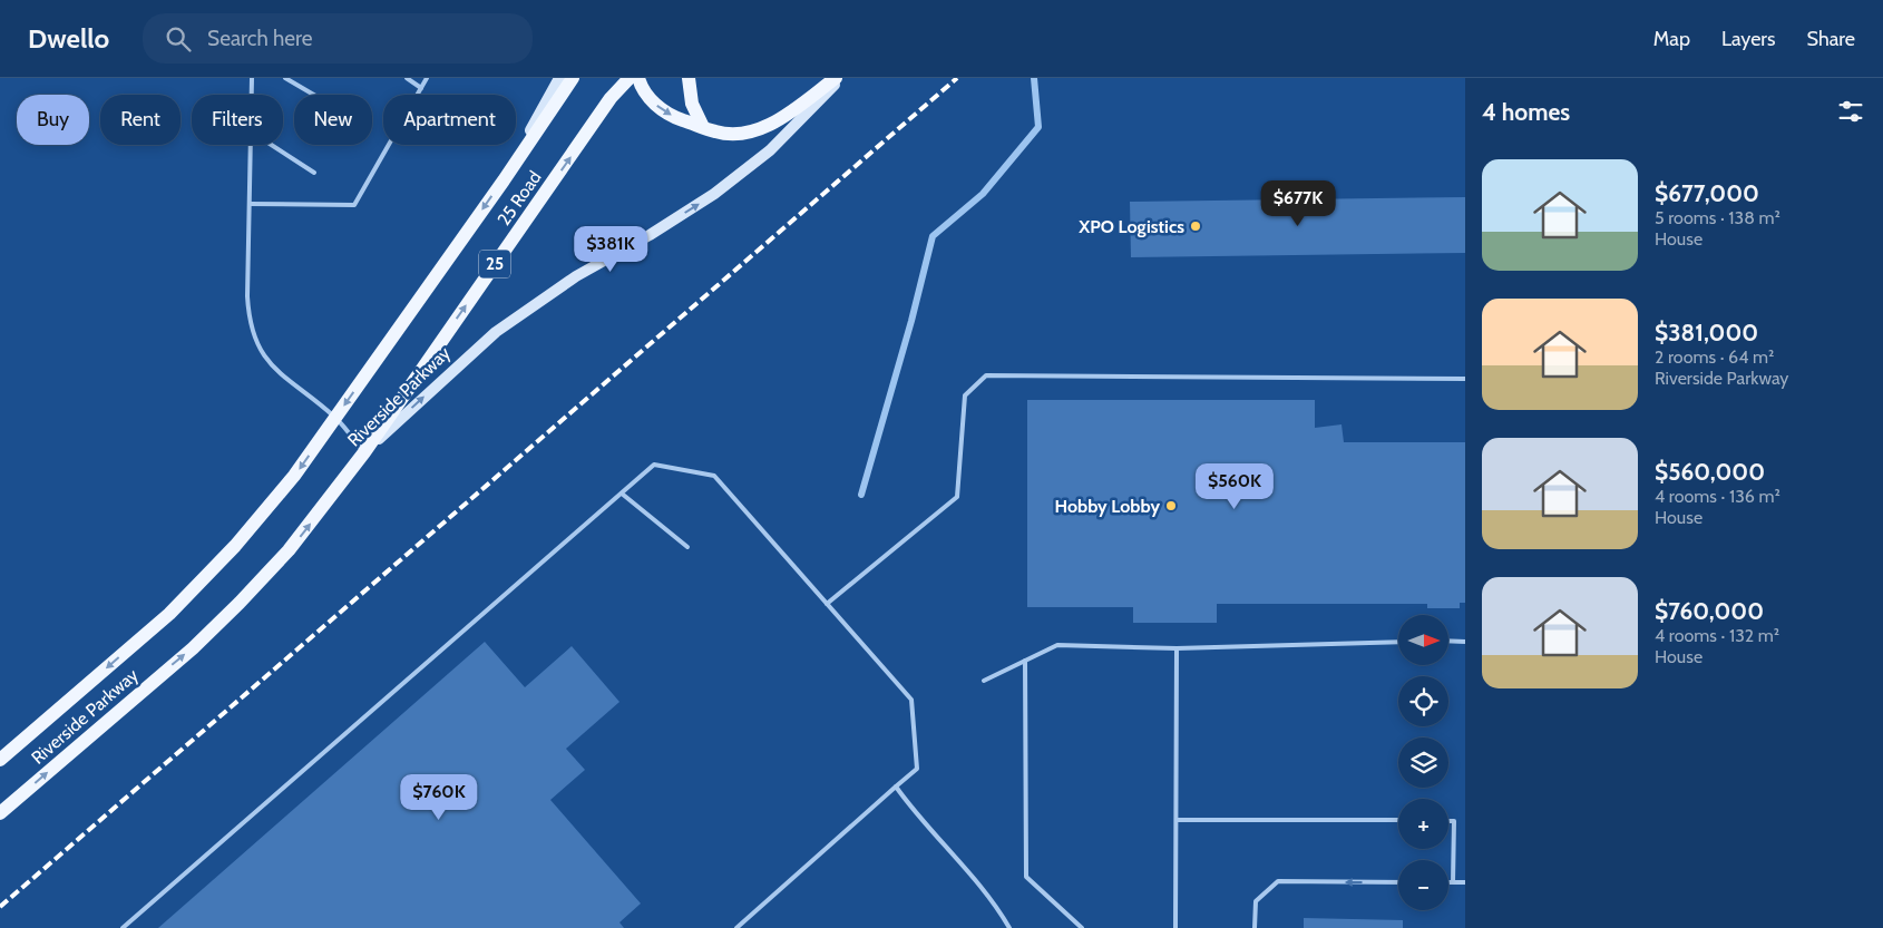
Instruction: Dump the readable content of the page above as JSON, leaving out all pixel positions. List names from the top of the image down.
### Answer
{
  "streets": {
    "main road": ["25 Road", "25", "Riverside Parkway"]
  },
  "crossings": [
    ["25 Road", "Riverside Parkway"]
  ],
  "places": ["XPO Logistics", "Hobby Lobby"],
  "north": "right",
  "page": {
    "header": "Dwello",
    "search": "Search here",
    "nav": ["Map", "Layers", "Share"],
    "heading": "4 homes",
    "chip": [
      "Buy",
      "Rent",
      "Filters",
      "New",
      "Apartment"
    ],
    "list": [
      {
        "name": "$677,000",
        "note": "5 rooms · 138 m² · House"
      },
      {
        "name": "$381,000",
        "note": "2 rooms · 64 m² · Riverside Parkway"
      },
      {
        "name": "$560,000",
        "note": "4 rooms · 136 m² · House"
      },
      {
        "name": "$760,000",
        "note": "4 rooms · 132 m² · House"
      }
    ],
    "price": [
      "$677K",
      "$381K",
      "$560K",
      "$760K"
    ],
    "map_buttons": ["+", "−"]
  }
}
